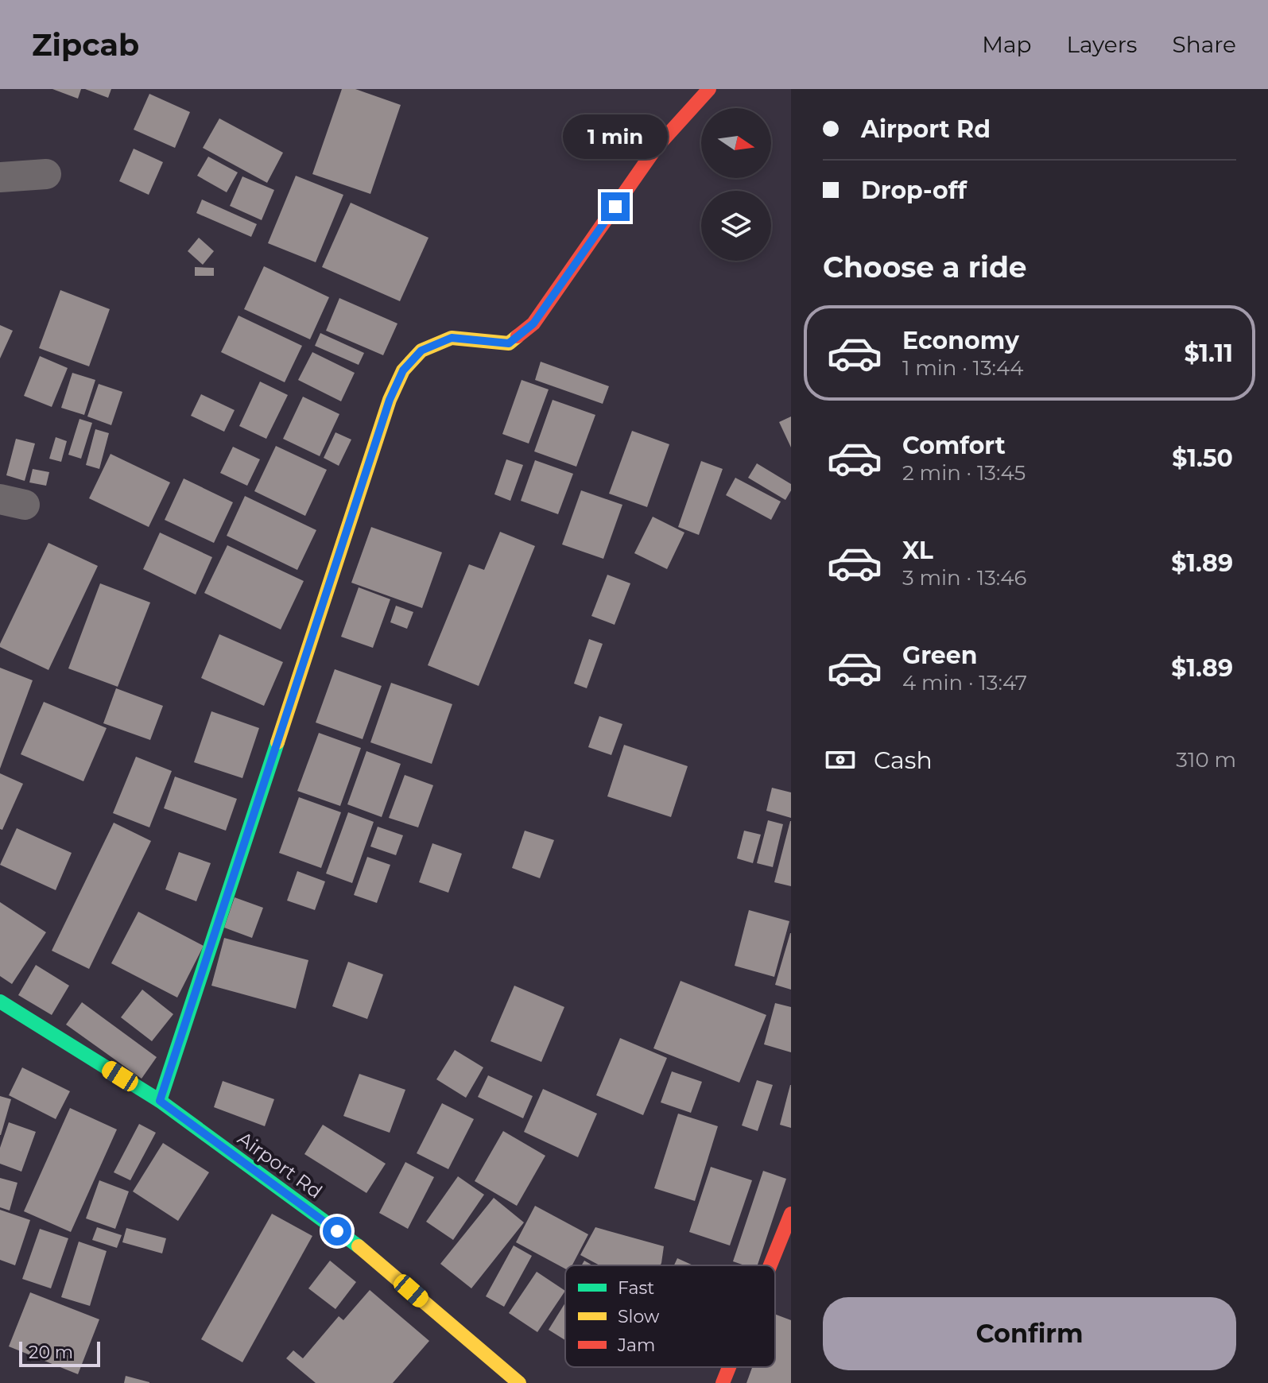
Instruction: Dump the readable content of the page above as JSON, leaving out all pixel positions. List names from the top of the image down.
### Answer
{
  "streets": {
    "street": ["Airport Rd"]
  },
  "legend": ["Fast", "Slow", "Jam"],
  "scale_bar": "20 m",
  "north": "right",
  "page": {
    "header": "Zipcab",
    "nav": ["Map", "Layers", "Share"],
    "banner": ["Airport Rd", "Drop-off"],
    "bubble": "1 min",
    "heading": "Choose a ride",
    "list": [
      {
        "name": "Economy",
        "note": "1 min · 13:44",
        "value": "$1.11"
      },
      {
        "name": "Comfort",
        "note": "2 min · 13:45",
        "value": "$1.50"
      },
      {
        "name": "XL",
        "note": "3 min · 13:46",
        "value": "$1.89"
      },
      {
        "name": "Green",
        "note": "4 min · 13:47",
        "value": "$1.89"
      }
    ],
    "pay": ["Cash", "310 m"],
    "buttons": "Confirm",
    "scale": "20 m"
  }
}
